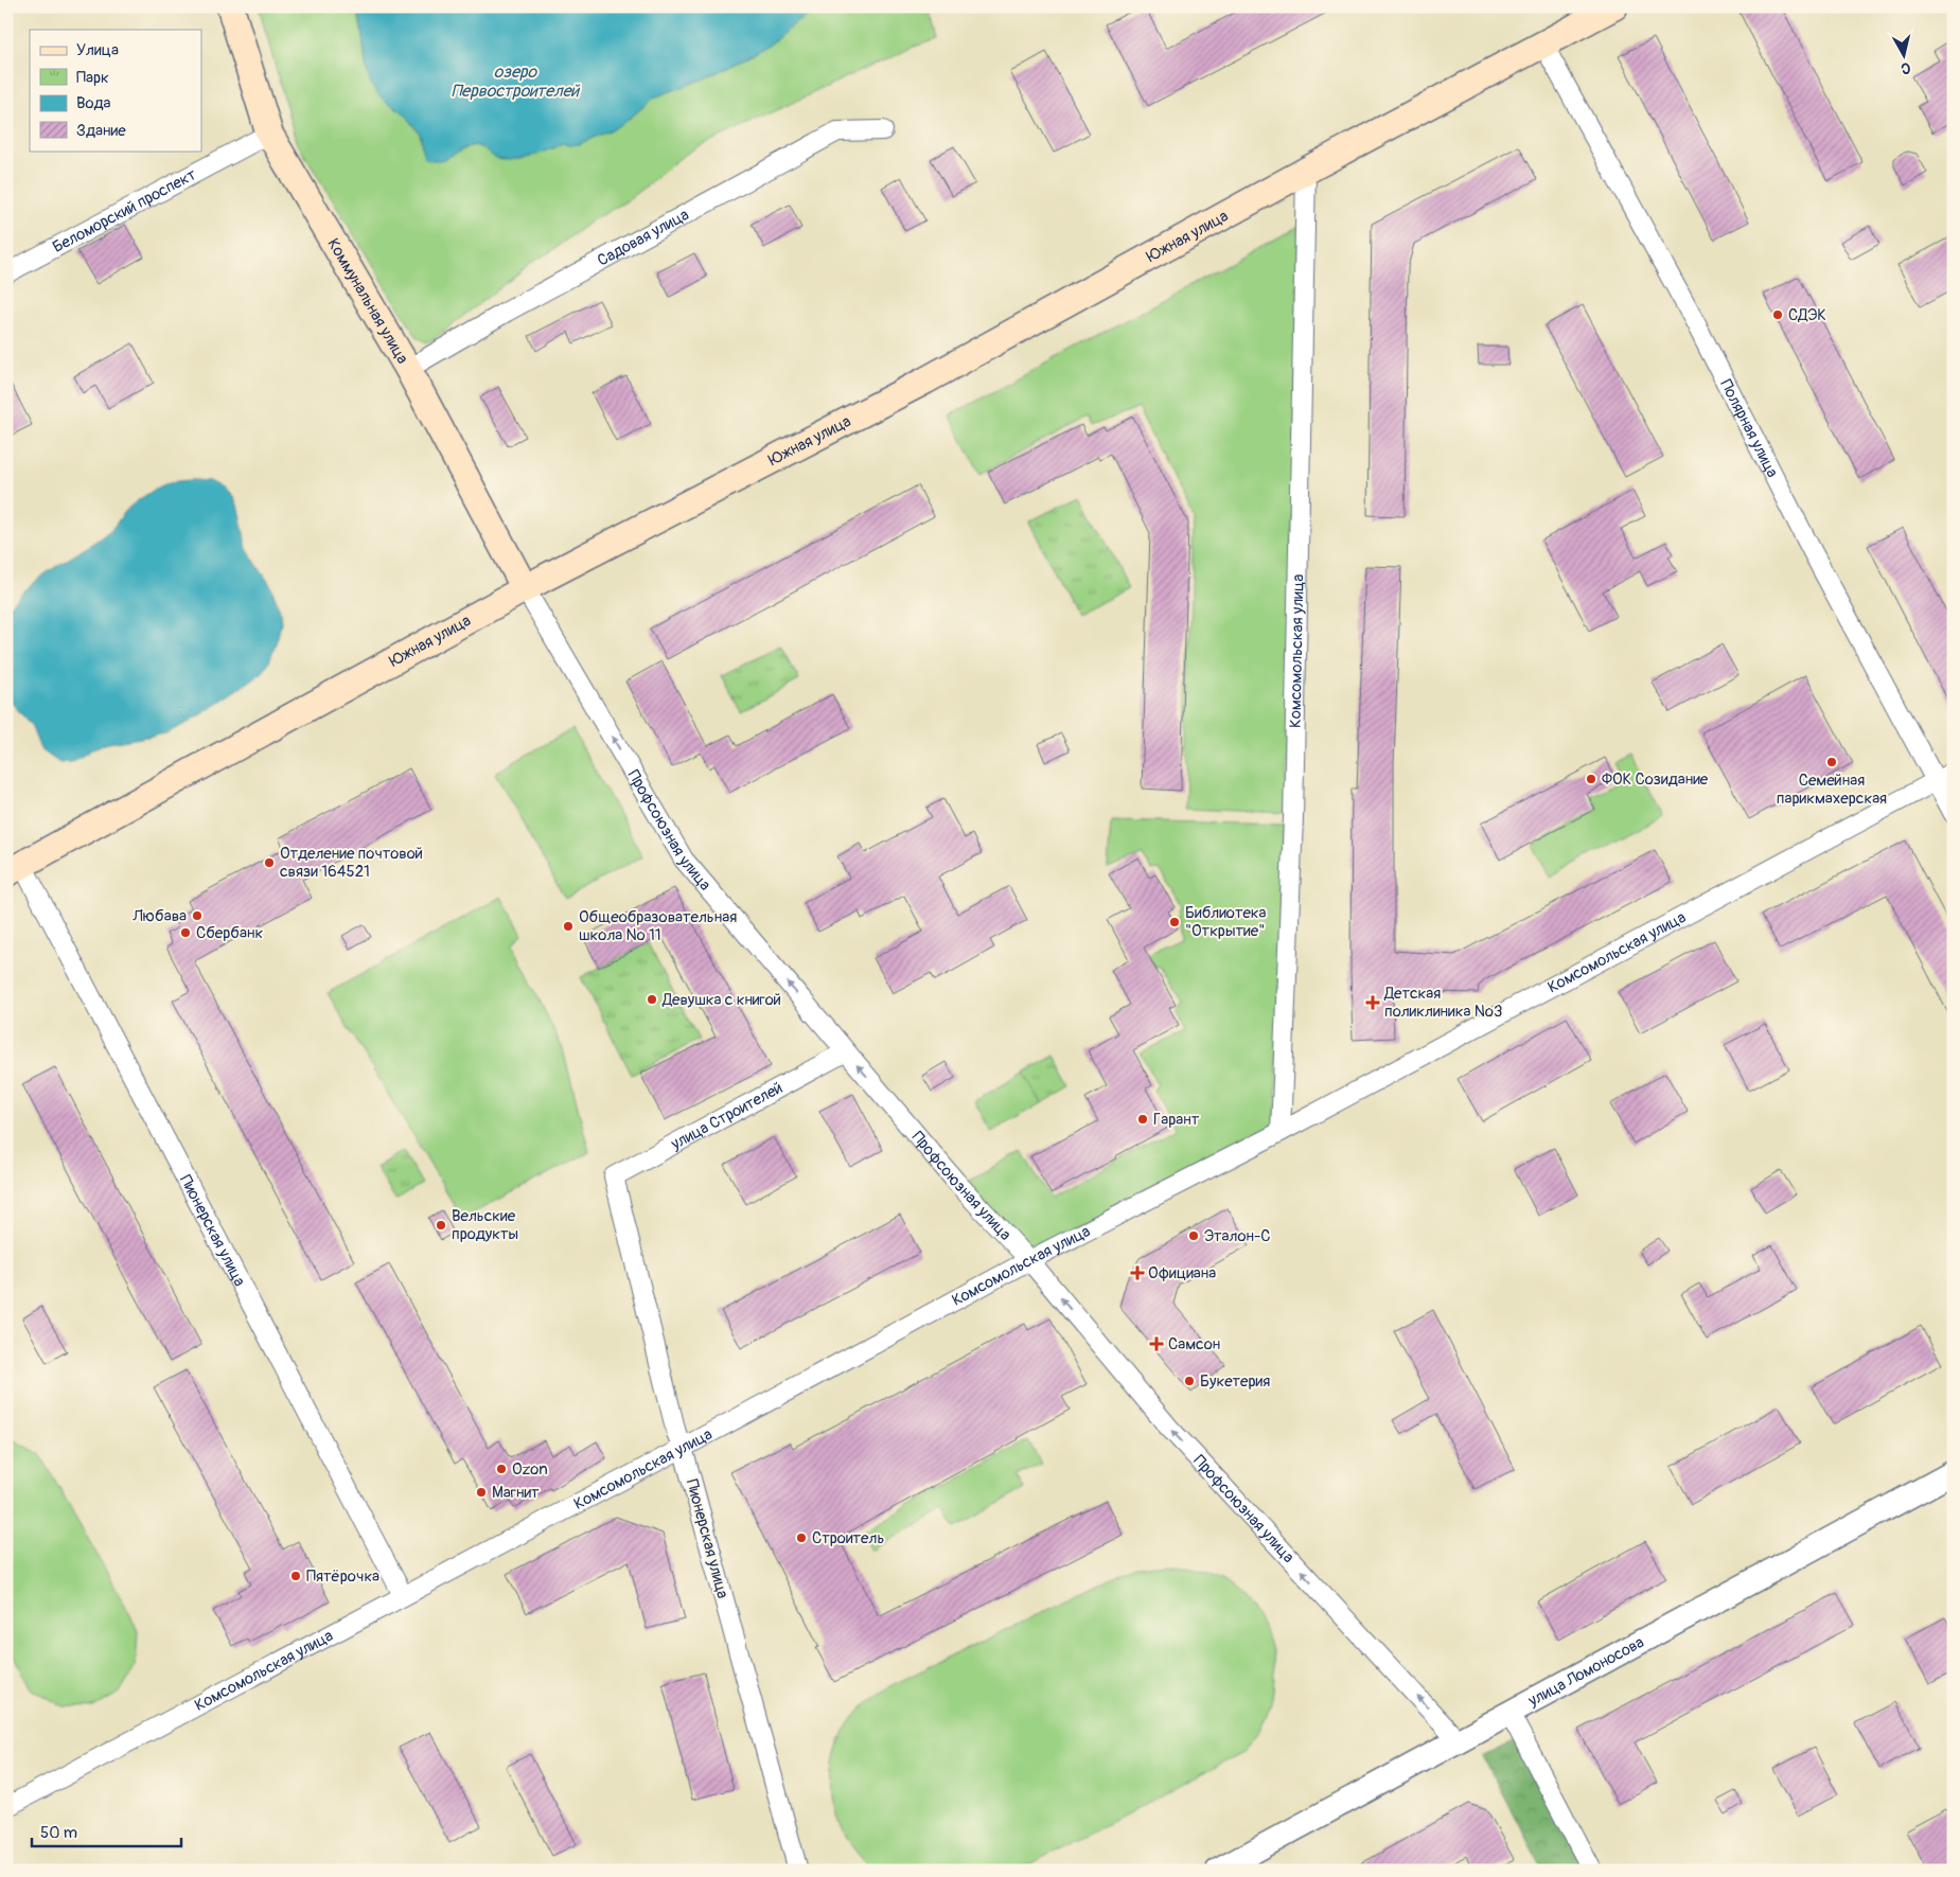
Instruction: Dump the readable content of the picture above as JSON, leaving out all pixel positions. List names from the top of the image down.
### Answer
{
  "streets": {
    "main road": ["Южная улица", "Коммунальная улица"],
    "street": [
      "Беломорский проспект",
      "Садовая улица",
      "Полярная улица",
      "Комсомольская улица",
      "Профсоюзная улица",
      "улица Строителей",
      "Пионерская улица",
      "улица Ломоносова"
    ]
  },
  "crossings": [
    ["Беломорский проспект", "Коммунальная улица"],
    ["Южная улица", "Коммунальная улица"],
    ["Южная улица", "Полярная улица"],
    ["Южная улица", "Комсомольская улица"],
    ["Южная улица", "Профсоюзная улица"],
    ["Южная улица", "Пионерская улица"],
    ["Садовая улица", "Коммунальная улица"],
    ["Коммунальная улица", "Профсоюзная улица"],
    ["Полярная улица", "Комсомольская улица"],
    ["Комсомольская улица", "Профсоюзная улица"],
    ["Комсомольская улица", "Пионерская улица"],
    ["Профсоюзная улица", "улица Ломоносова"],
    ["улица Строителей", "Пионерская улица"]
  ],
  "one_way": ["Профсоюзная улица"],
  "water": ["озеро Первостроителей"],
  "places": {
    "other": [
      "СДЭК",
      "Семейная парикмахерская",
      "ФОК Созидание",
      "Отделение почтовой связи 164521",
      "Любава",
      "Библиотека \"Открытие\"",
      "Общеобразовательная школа № 11",
      "Сбербанк",
      "Девушка с книгой",
      "Гарант",
      "Вельские продукты",
      "Эталон-С",
      "Букетерия",
      "Ozon",
      "Магнит",
      "Строитель",
      "Пятёрочка"
    ],
    "health": ["Детская поликлиника №3", "Официана", "Самсон"]
  },
  "legend": [
    "Улица",
    "Парк",
    "Вода",
    "Здание"
  ],
  "scale_bar": "50 m",
  "north": "bottom"
}
